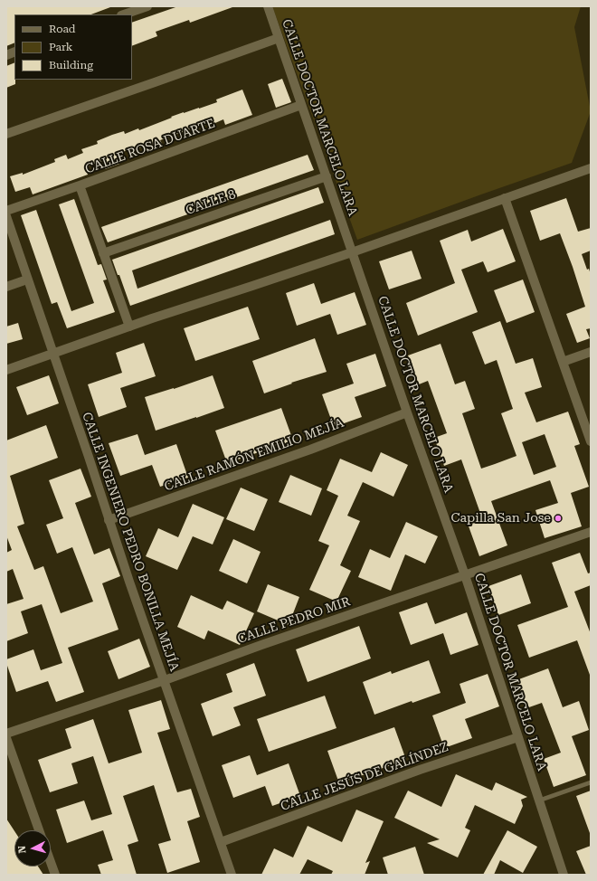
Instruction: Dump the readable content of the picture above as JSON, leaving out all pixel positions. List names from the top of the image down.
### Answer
{
  "streets": {
    "street": [
      "CALLE DOCTOR MARCELO LARA",
      "CALLE ROSA DUARTE",
      "CALLE 8",
      "CALLE RAMÓN EMILIO MEJÍA",
      "CALLE INGENIERO PEDRO BONILLA MEJÍA",
      "CALLE PEDRO MIR",
      "CALLE JESÚS DE GALÍNDEZ"
    ]
  },
  "crossings": [
    ["CALLE DOCTOR MARCELO LARA", "CALLE ROSA DUARTE"],
    ["CALLE DOCTOR MARCELO LARA", "CALLE 8"],
    ["CALLE DOCTOR MARCELO LARA", "CALLE RAMÓN EMILIO MEJÍA"],
    ["CALLE DOCTOR MARCELO LARA", "CALLE PEDRO MIR"],
    ["CALLE DOCTOR MARCELO LARA", "CALLE JESÚS DE GALÍNDEZ"],
    ["CALLE RAMÓN EMILIO MEJÍA", "CALLE INGENIERO PEDRO BONILLA MEJÍA"],
    ["CALLE INGENIERO PEDRO BONILLA MEJÍA", "CALLE PEDRO MIR"],
    ["CALLE INGENIERO PEDRO BONILLA MEJÍA", "CALLE JESÚS DE GALÍNDEZ"]
  ],
  "places": ["Capilla San Jose"],
  "legend": ["Road", "Park", "Building"],
  "north": "left"
}
